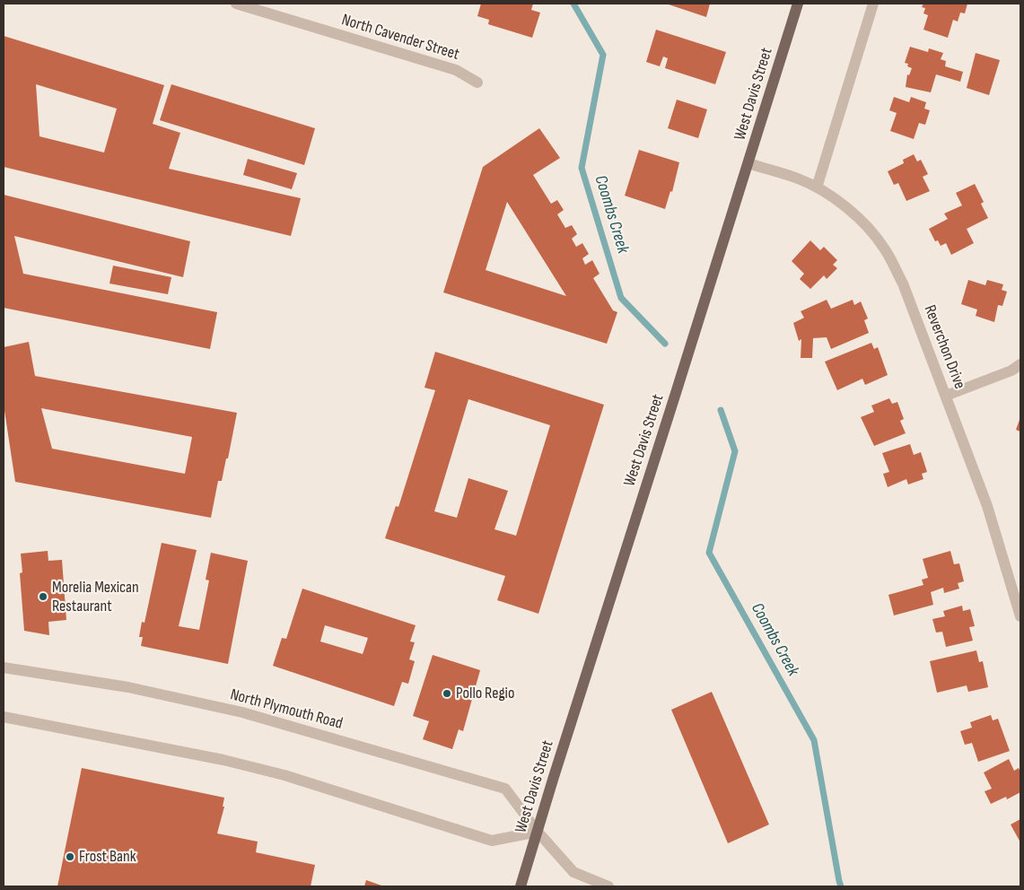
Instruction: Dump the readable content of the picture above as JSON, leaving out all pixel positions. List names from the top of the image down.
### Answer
{
  "streets": {
    "main road": ["West Davis Street"],
    "street": ["North Cavender Street", "Reverchon Drive", "North Plymouth Road"]
  },
  "crossings": [
    ["West Davis Street", "Reverchon Drive"],
    ["West Davis Street", "North Plymouth Road"]
  ],
  "water": ["Coombs Creek"],
  "places": ["Morelia Mexican Restaurant", "Pollo Regio", "Frost Bank"]
}
